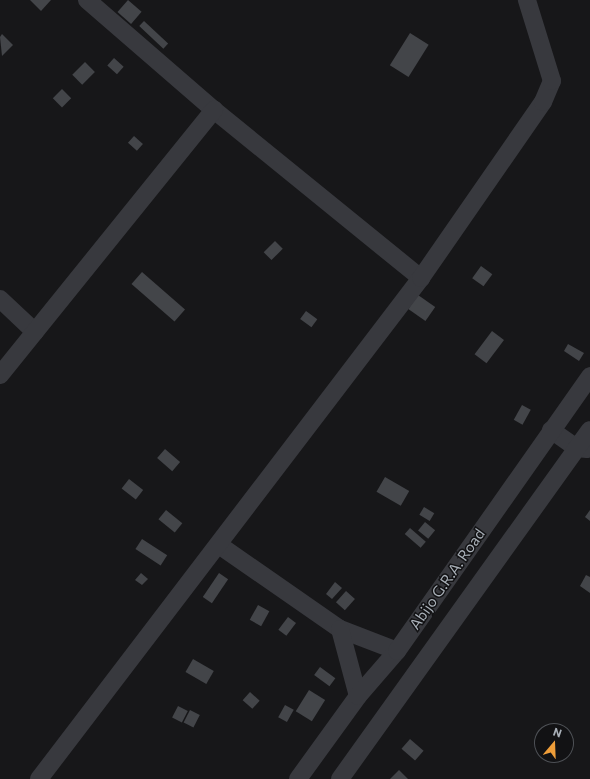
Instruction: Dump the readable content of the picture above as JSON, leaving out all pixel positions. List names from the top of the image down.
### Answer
{
  "streets": {
    "street": ["Abijo G.R.A. Road"]
  },
  "north": "top"
}
